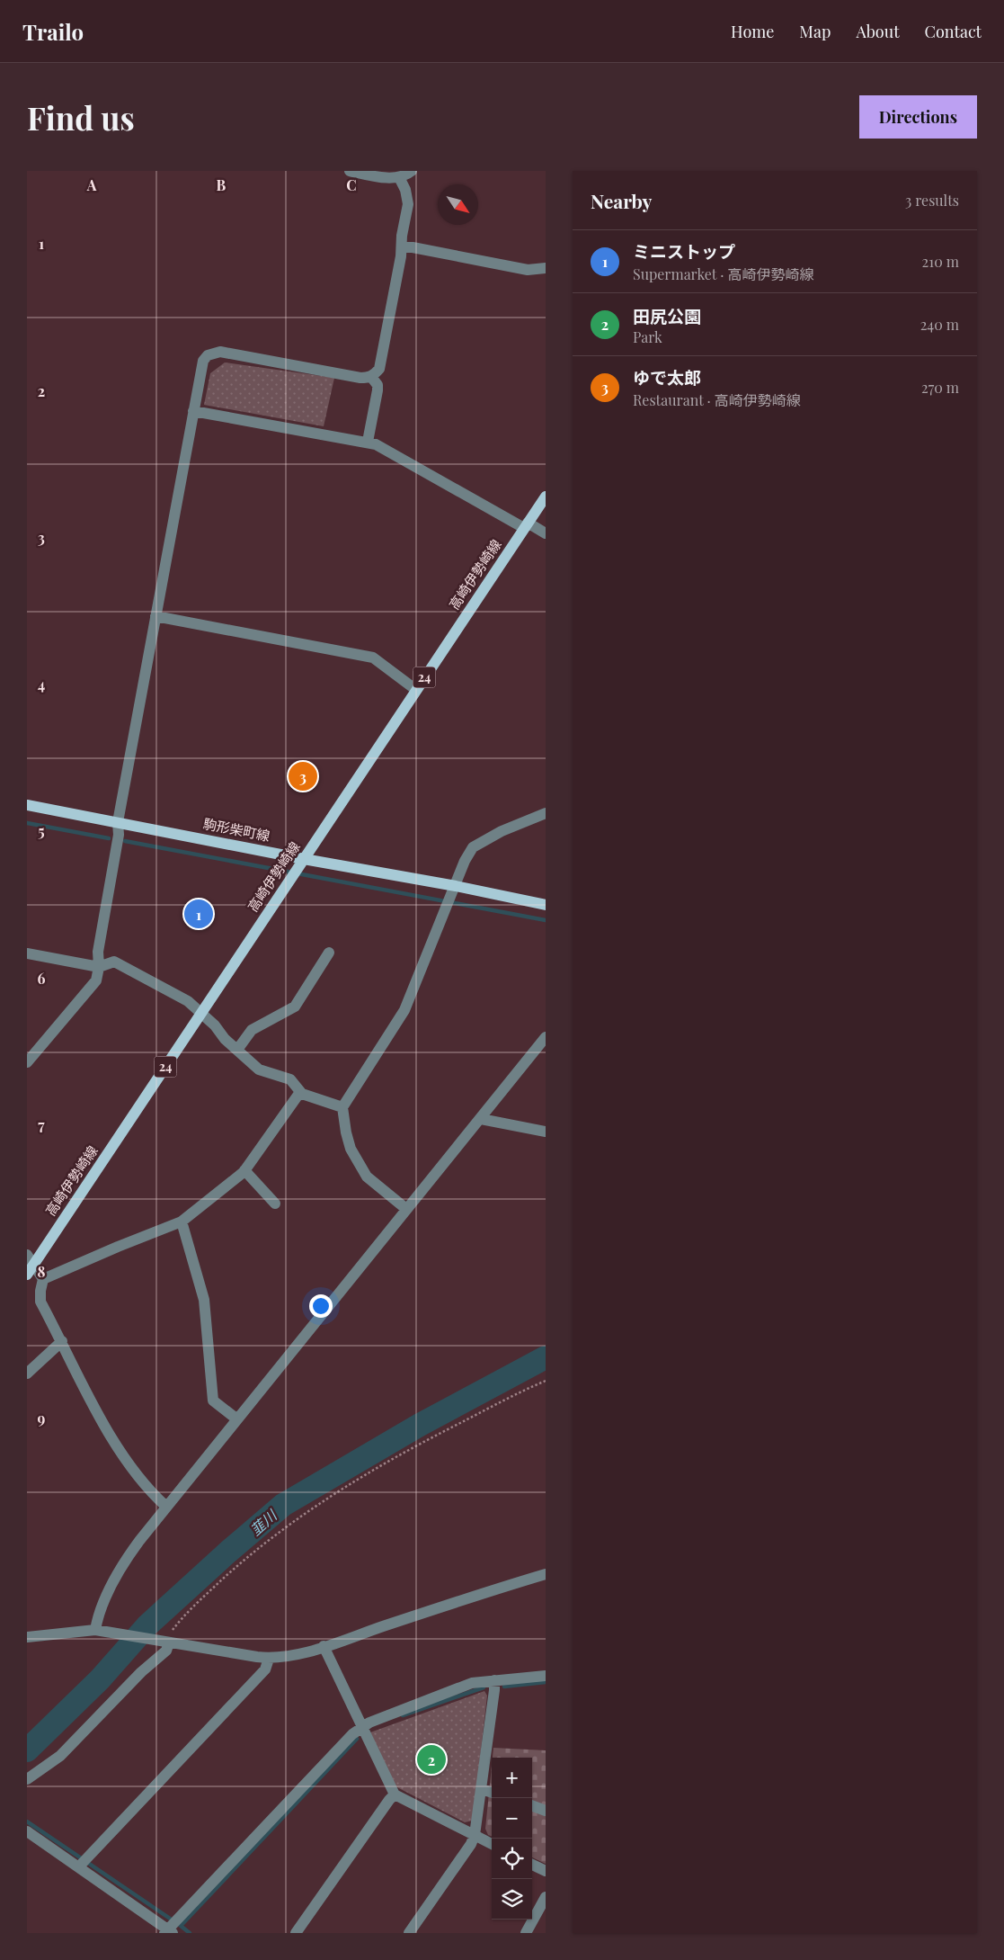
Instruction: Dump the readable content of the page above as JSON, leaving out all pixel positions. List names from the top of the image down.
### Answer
{
  "streets": {
    "main road": ["高崎伊勢崎線", "24", "駒形柴町線"]
  },
  "crossings": [
    ["高崎伊勢崎線", "駒形柴町線"]
  ],
  "water": ["韮川"],
  "north": "bottom right",
  "page": {
    "header": "Trailo",
    "nav": [
      "Home",
      "Map",
      "About",
      "Contact"
    ],
    "buttons": "Directions",
    "title": "Find us",
    "heading": ["Nearby", "3 results"],
    "list": [
      {
        "mark": "1",
        "name": "ミニストップ",
        "note": "Supermarket · 高崎伊勢崎線",
        "value": "210 m"
      },
      {
        "mark": "2",
        "name": "田尻公園",
        "note": "Park",
        "value": "240 m"
      },
      {
        "mark": "3",
        "name": "ゆで太郎",
        "note": "Restaurant · 高崎伊勢崎線",
        "value": "270 m"
      }
    ],
    "pins": ["3", "1", "2"],
    "map_buttons": ["+", "−"]
  },
  "grid": {
    "columns": ["A", "B", "C"],
    "rows": [
      "1",
      "2",
      "3",
      "4",
      "5",
      "6",
      "7",
      "8",
      "9"
    ]
  }
}
